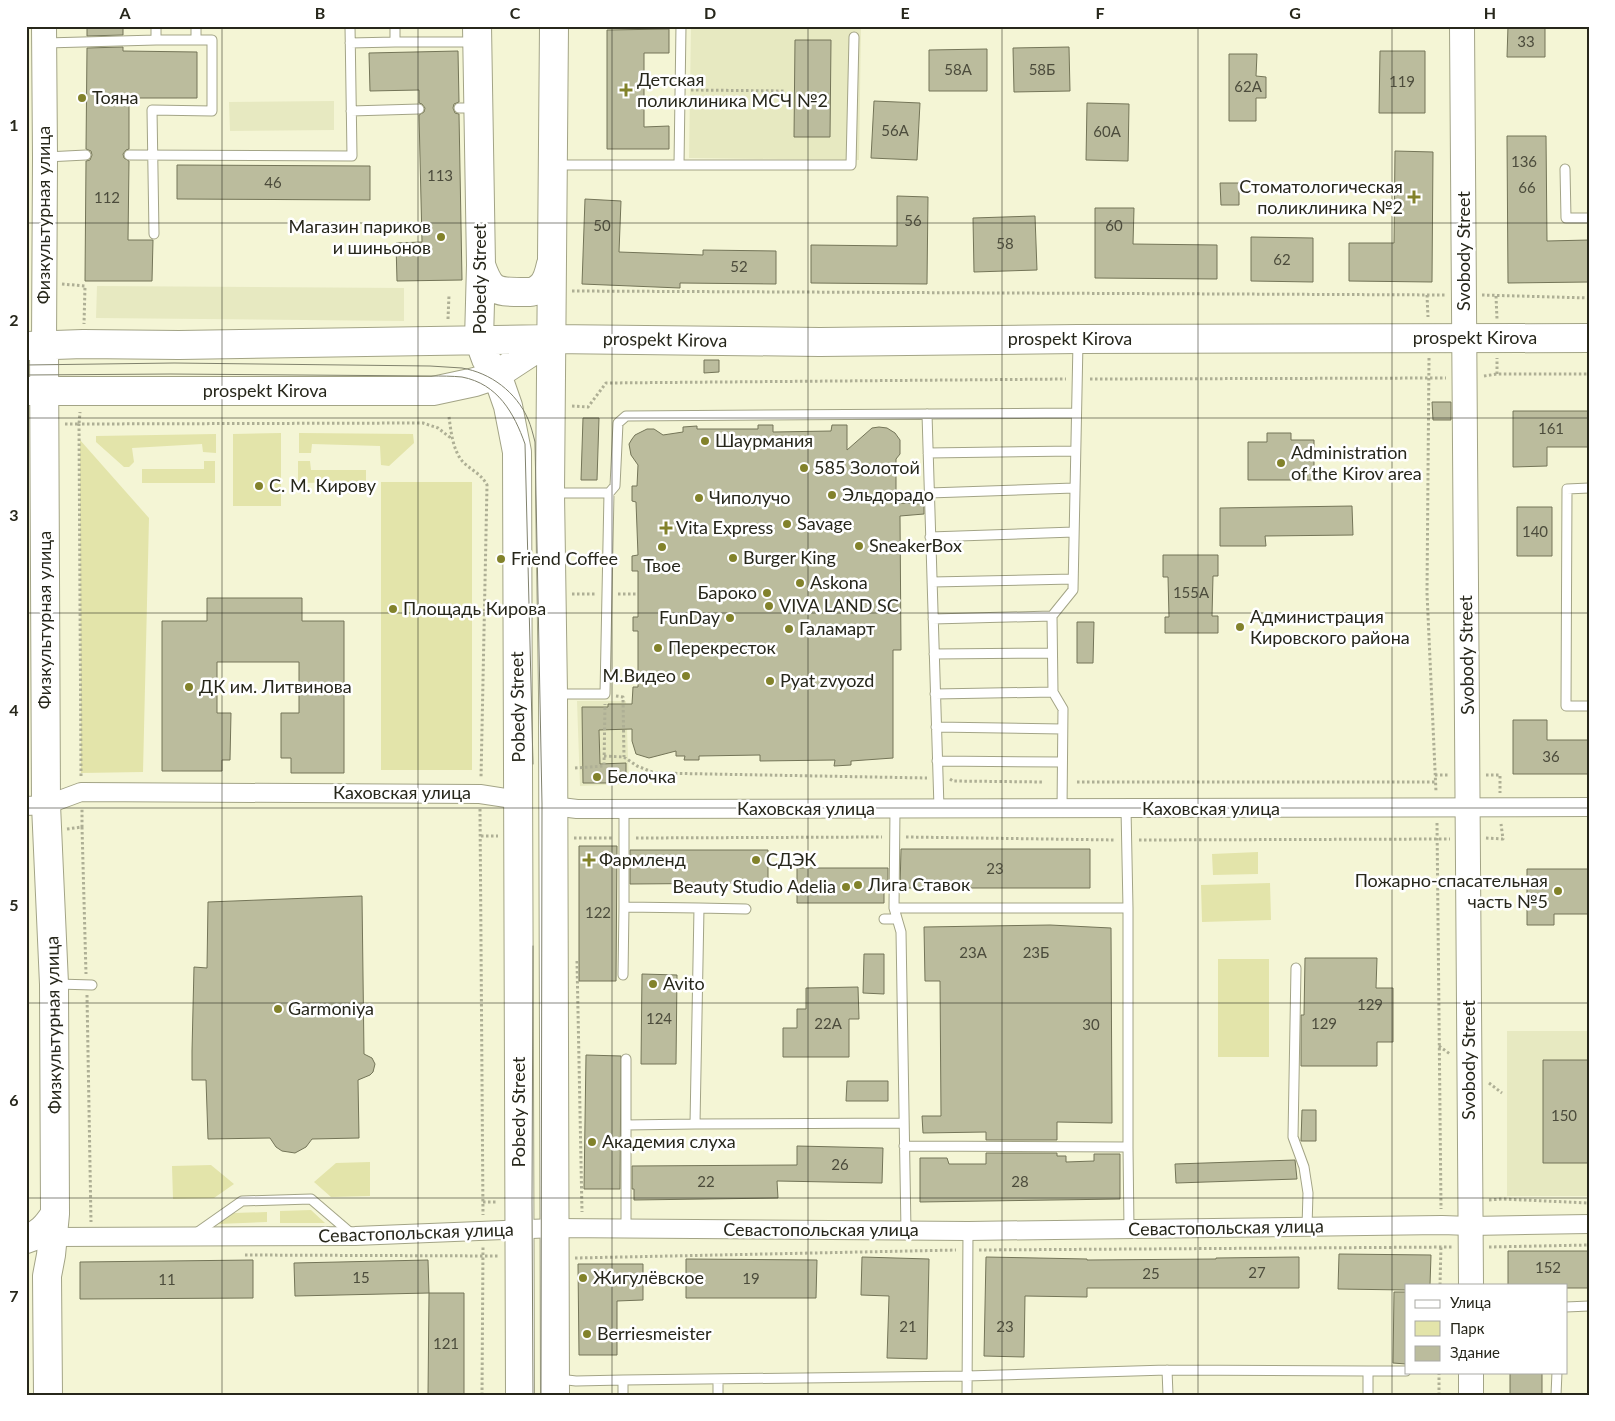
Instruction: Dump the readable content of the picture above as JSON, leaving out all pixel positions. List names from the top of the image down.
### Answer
{
  "streets": {
    "main road": [
      "Физкультурная улица",
      "Pobedy Street",
      "prospekt Kirova",
      "Каховская улица"
    ],
    "street": ["Svobody Street", "Севастопольская улица"]
  },
  "crossings": [
    ["Физкультурная улица", "prospekt Kirova"],
    ["Физкультурная улица", "Каховская улица"],
    ["Физкультурная улица", "Севастопольская улица"],
    ["Svobody Street", "prospekt Kirova"],
    ["Svobody Street", "Каховская улица"],
    ["Svobody Street", "Севастопольская улица"],
    ["Pobedy Street", "prospekt Kirova"],
    ["Pobedy Street", "Каховская улица"],
    ["Pobedy Street", "Севастопольская улица"]
  ],
  "places": {
    "health": [
      "Детская поликлиника МСЧ №2",
      "Стоматологическая поликлиника №2",
      "Vita Express",
      "Фармленд"
    ],
    "other": [
      "Тояна",
      "Магазин париков и шиньонов",
      "Шаурмания",
      "Administration of the Kirov area",
      "585 Золотой",
      "С. М. Кирову",
      "Эльдорадо",
      "Чиполучо",
      "Savage",
      "SneakerBox",
      "Твое",
      "Burger King",
      "Friend Coffee",
      "Askona",
      "Бароко",
      "VIVA LAND SC",
      "Площадь Кирова",
      "FunDay",
      "Администрация Кировского района",
      "Галамарт",
      "Перекресток",
      "М.Видео",
      "Pyat zvyozd",
      "ДК им. Литвинова",
      "Белочка",
      "СДЭК",
      "Лига Ставок",
      "Beauty Studio Adelia",
      "Пожарно-спасательная часть №5",
      "Avito",
      "Garmoniya",
      "Академия слуха",
      "Жигулёвское",
      "Berriesmeister"
    ]
  },
  "house_numbers": [
    "33",
    "58А",
    "58Б",
    "119",
    "62А",
    "56А",
    "60А",
    "136",
    "113",
    "46",
    "66",
    "112",
    "56",
    "50",
    "60",
    "58",
    "62",
    "52",
    "161",
    "140",
    "155А",
    "36",
    "23",
    "122",
    "23А",
    "23Б",
    "129",
    "124",
    "22А",
    "129",
    "30",
    "150",
    "26",
    "22",
    "28",
    "152",
    "27",
    "25",
    "15",
    "19",
    "11",
    "21",
    "23",
    "121"
  ],
  "legend": ["Улица", "Парк", "Здание"],
  "grid": {
    "columns": [
      "A",
      "B",
      "C",
      "D",
      "E",
      "F",
      "G",
      "H"
    ],
    "rows": [
      "1",
      "2",
      "3",
      "4",
      "5",
      "6",
      "7"
    ]
  }
}
